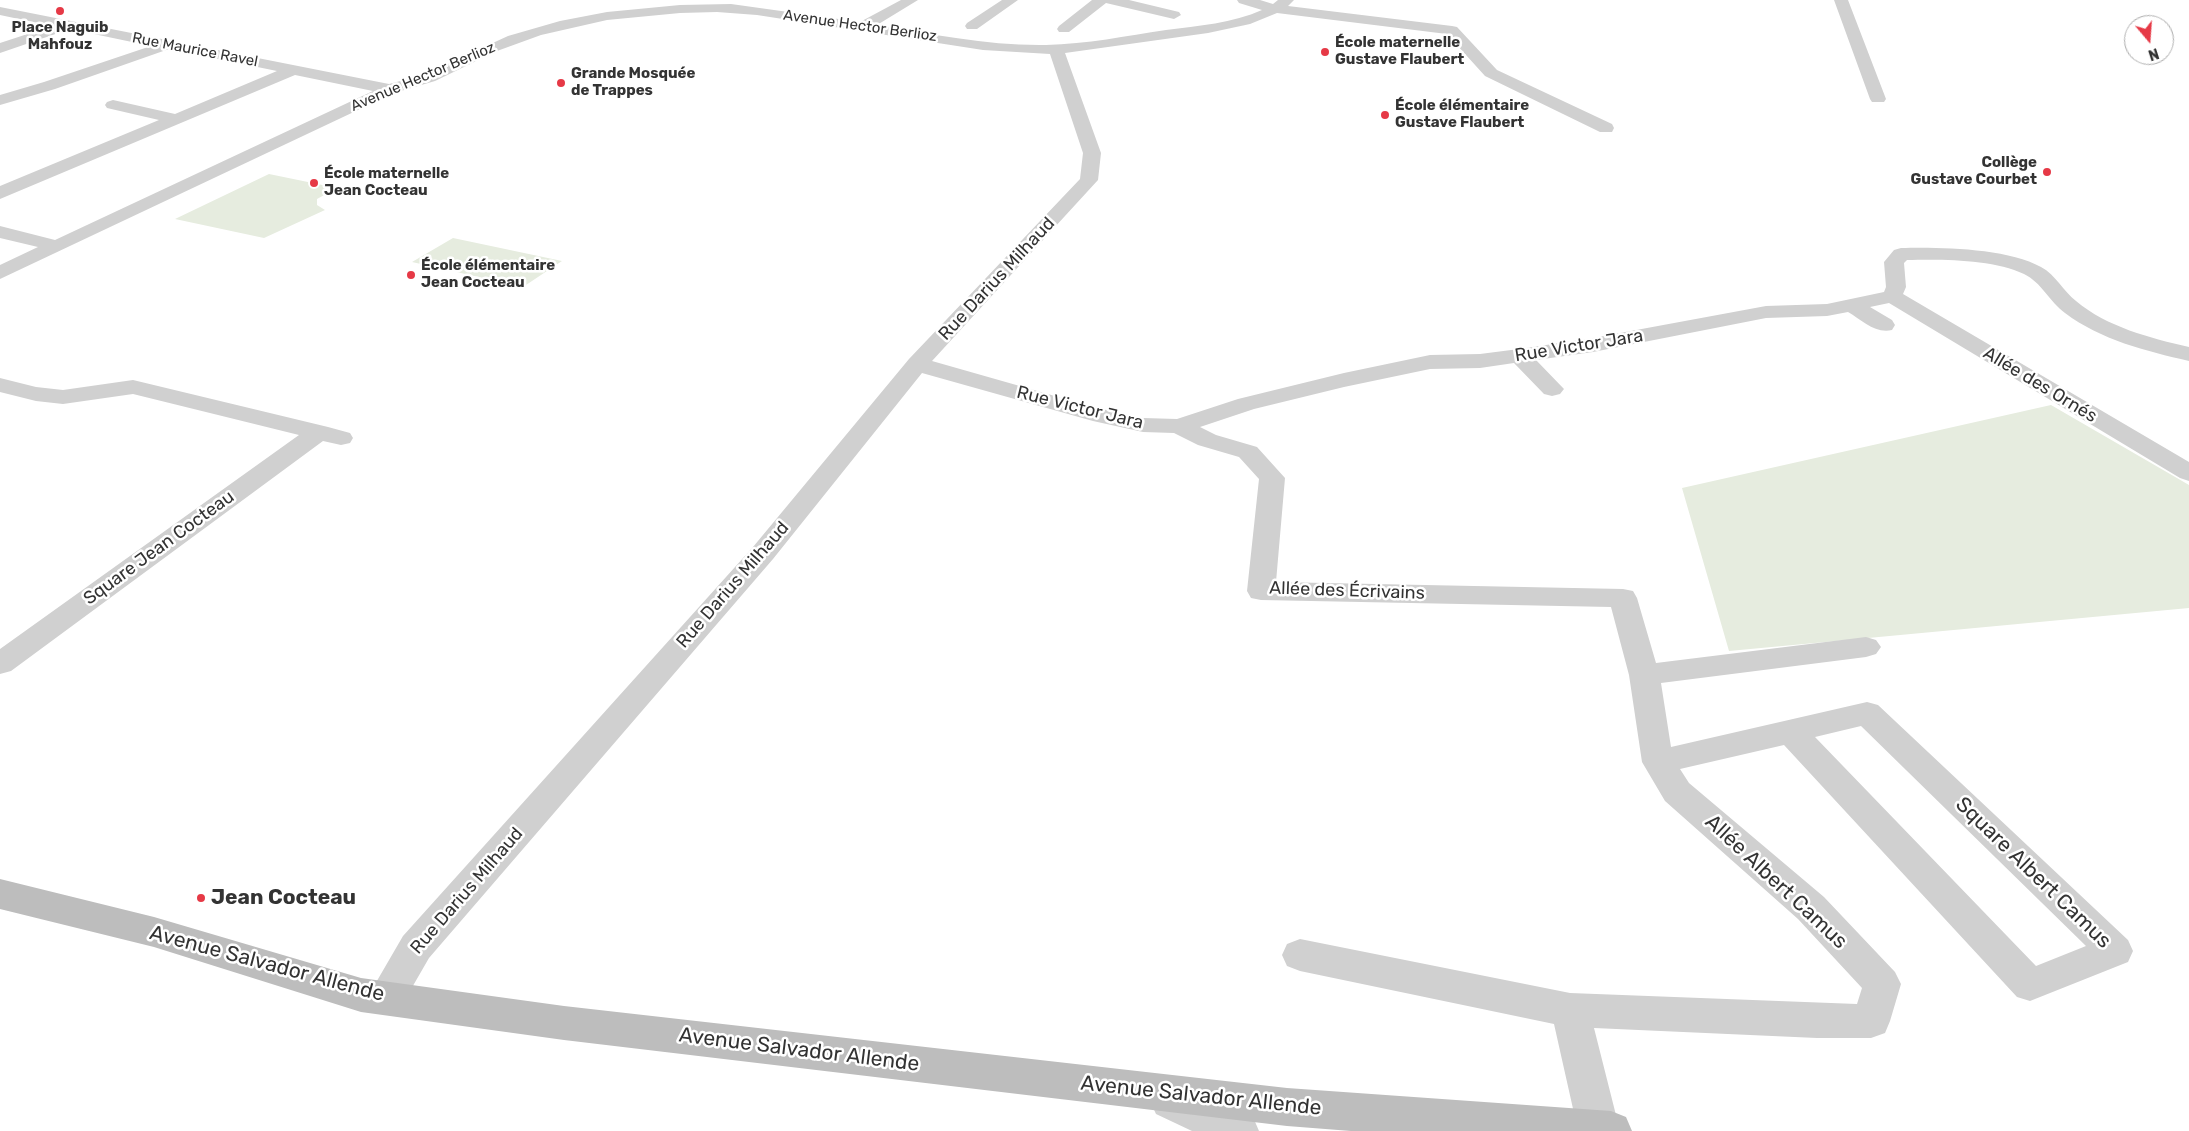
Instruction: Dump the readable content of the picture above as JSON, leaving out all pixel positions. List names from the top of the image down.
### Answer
{
  "streets": {
    "street": [
      "Avenue Hector Berlioz",
      "Rue Maurice Ravel",
      "Rue Darius Milhaud",
      "Rue Victor Jara",
      "Allée des Ornés",
      "Square Jean Cocteau",
      "Allée des Écrivains",
      "Square Albert Camus",
      "Allée Albert Camus",
      "Avenue Salvador Allende"
    ]
  },
  "crossings": [
    ["Avenue Hector Berlioz", "Rue Maurice Ravel"],
    ["Avenue Hector Berlioz", "Rue Darius Milhaud"],
    ["Rue Darius Milhaud", "Rue Victor Jara"],
    ["Rue Darius Milhaud", "Avenue Salvador Allende"],
    ["Rue Victor Jara", "Allée des Ornés"],
    ["Rue Victor Jara", "Allée des Écrivains"],
    ["Allée des Écrivains", "Allée Albert Camus"],
    ["Square Albert Camus", "Allée Albert Camus"]
  ],
  "places": [
    "Place Naguib Mahfouz",
    "École maternelle Gustave Flaubert",
    "Grande Mosquée de Trappes",
    "École élémentaire Gustave Flaubert",
    "Collège Gustave Courbet",
    "École maternelle Jean Cocteau",
    "École élémentaire Jean Cocteau",
    "Jean Cocteau"
  ],
  "north": "bottom"
}
